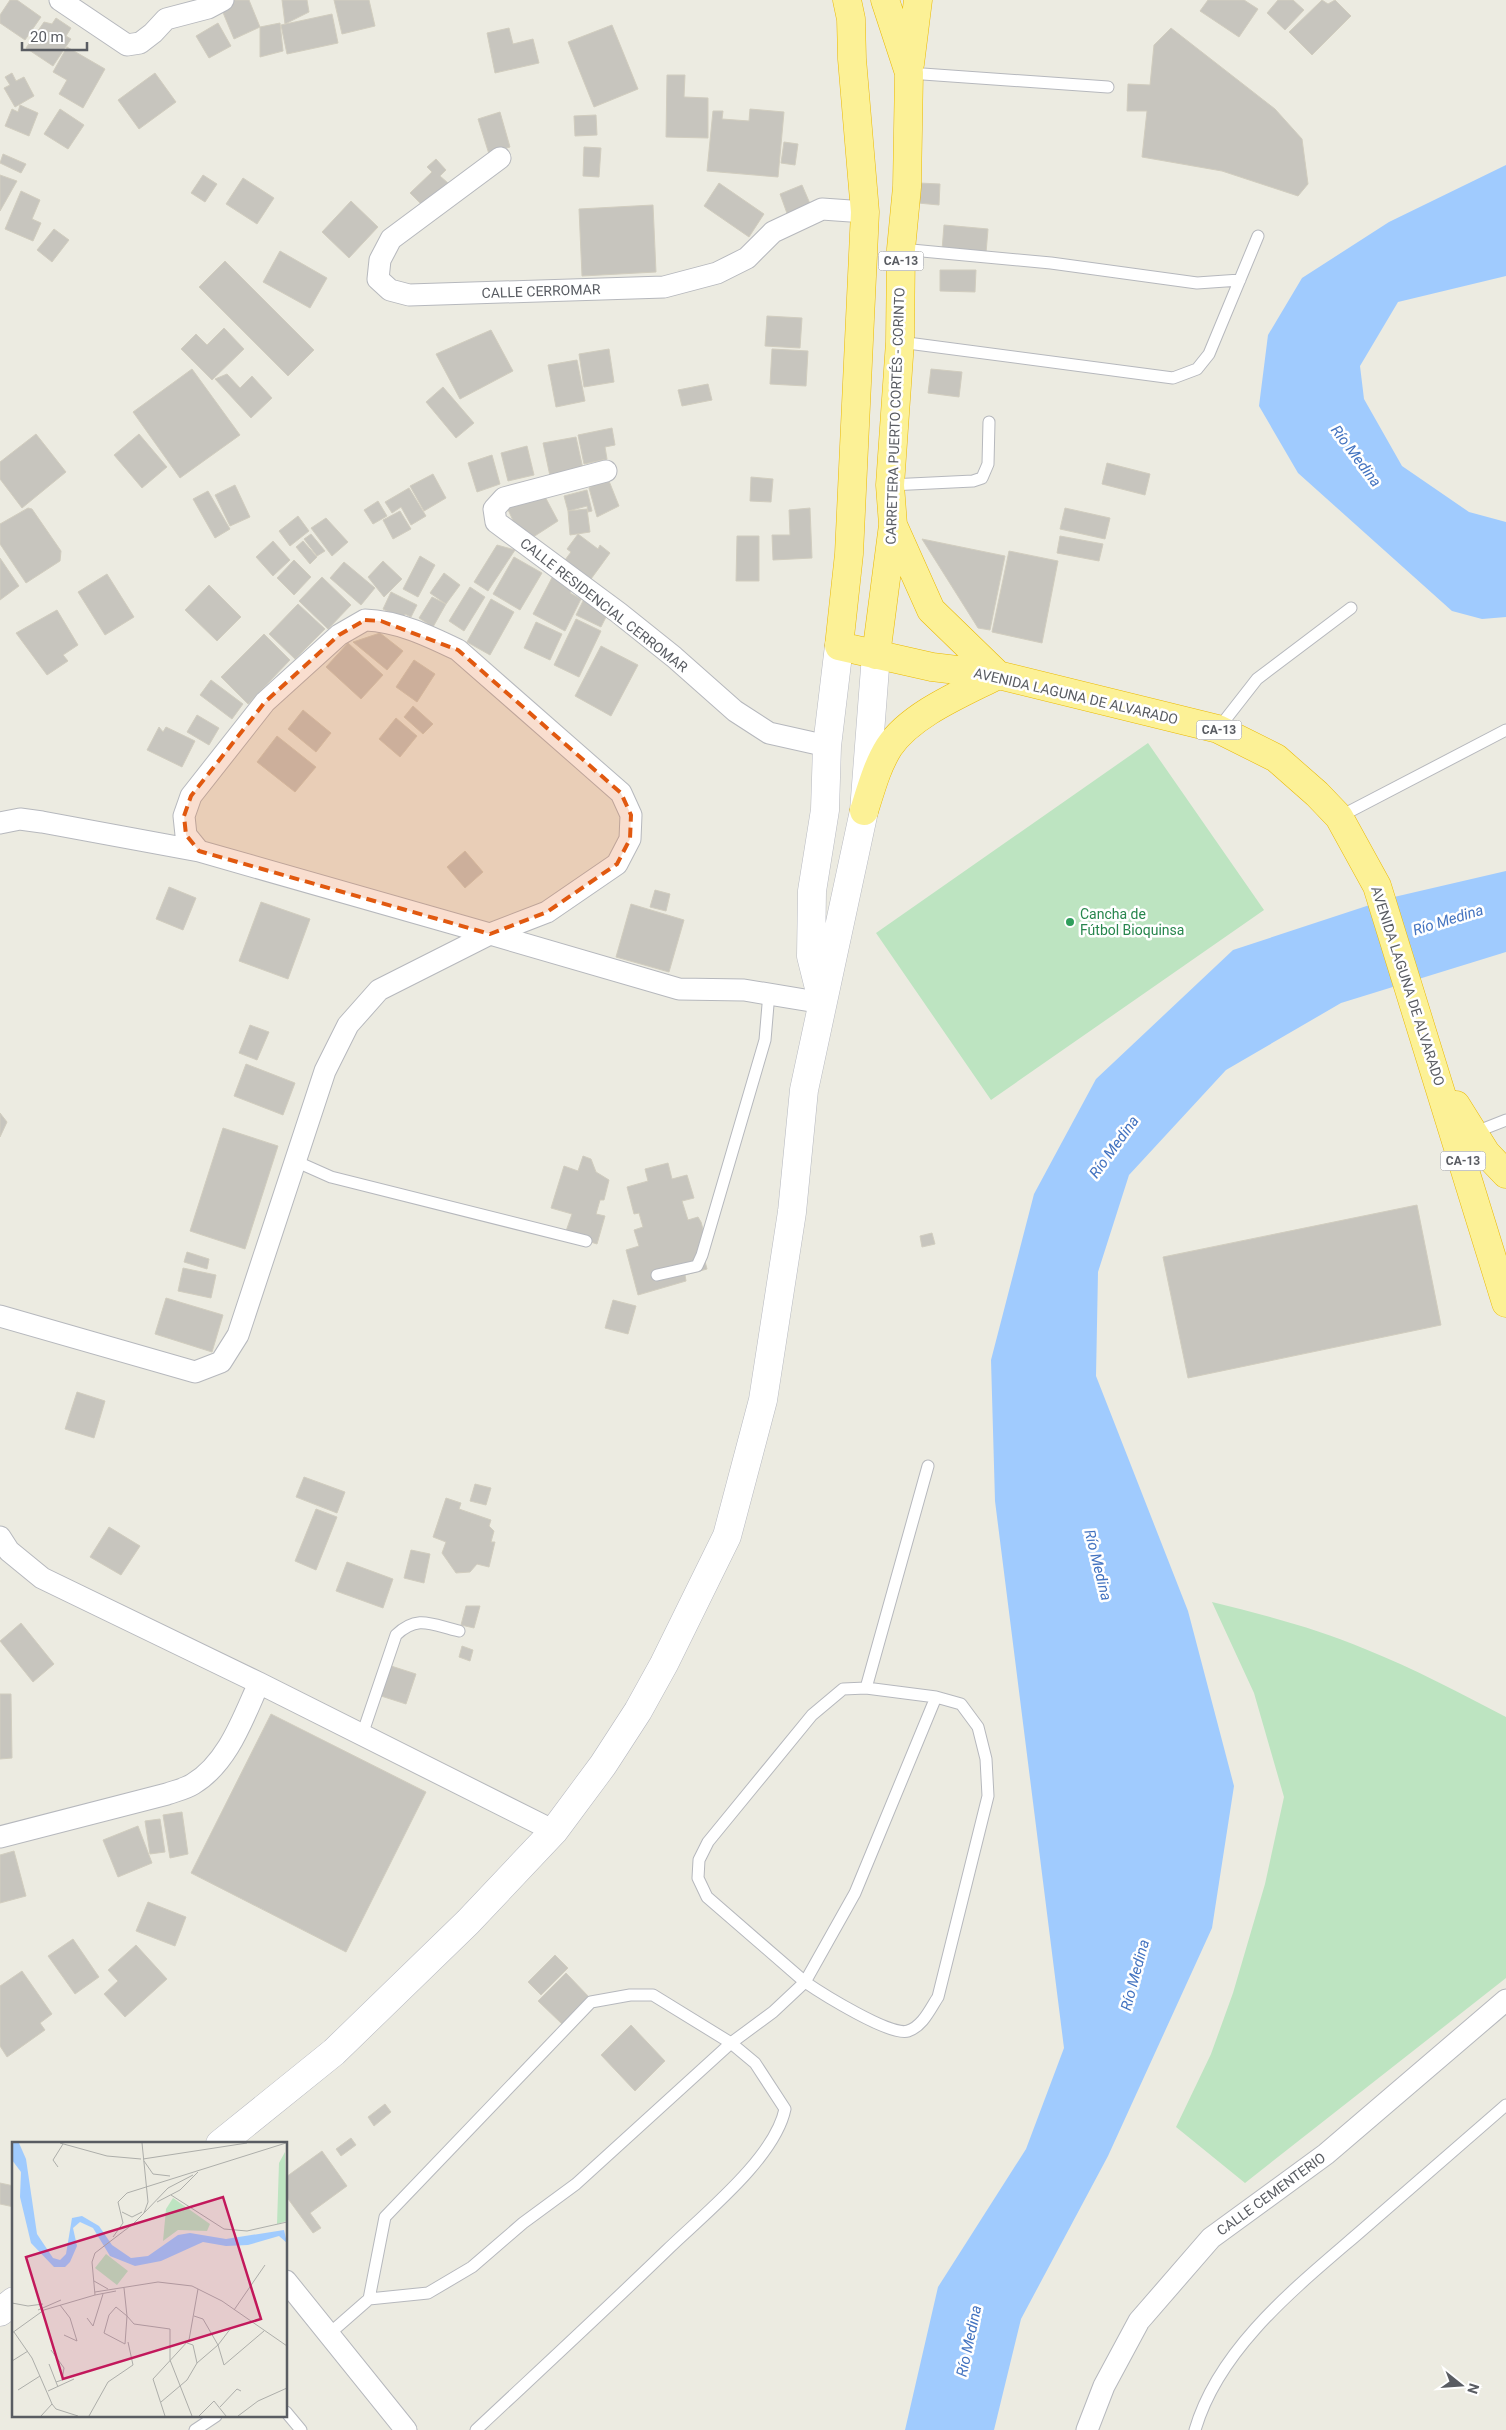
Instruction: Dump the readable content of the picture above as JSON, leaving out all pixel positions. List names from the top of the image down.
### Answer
{
  "streets": {
    "highway": ["CA-13", "CARRETERA PUERTO CORTÉS - CORINTO", "AVENIDA LAGUNA DE ALVARADO"],
    "street": ["CALLE CERROMAR", "CALLE RESIDENCIAL CERROMAR", "CALLE CEMENTERIO"]
  },
  "crossings": [
    ["CA-13", "CALLE CERROMAR"],
    ["CA-13", "AVENIDA LAGUNA DE ALVARADO"],
    ["CARRETERA PUERTO CORTÉS - CORINTO", "AVENIDA LAGUNA DE ALVARADO"]
  ],
  "water": ["Río Medina"],
  "places": ["Cancha de Fútbol Bioquinsa"],
  "scale_bar": "20 m",
  "north": "right"
}
